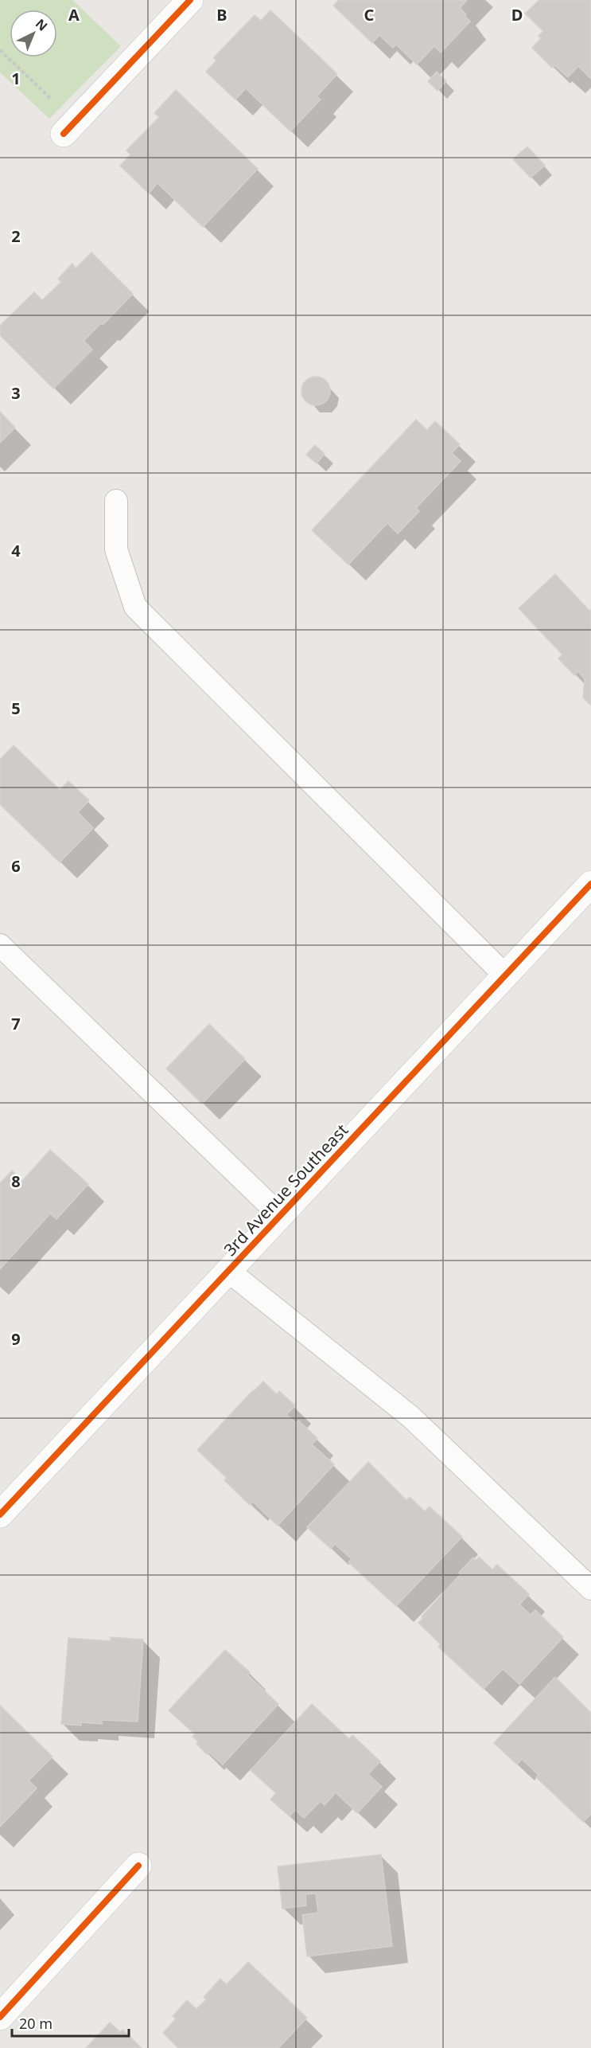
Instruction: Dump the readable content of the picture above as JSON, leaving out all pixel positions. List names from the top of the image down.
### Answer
{
  "streets": {
    "street": ["3rd Avenue Southeast"]
  },
  "scale_bar": "20 m",
  "north": "top right",
  "grid": {
    "columns": [
      "A",
      "B",
      "C",
      "D"
    ],
    "rows": [
      "1",
      "2",
      "3",
      "4",
      "5",
      "6",
      "7",
      "8",
      "9"
    ]
  }
}
